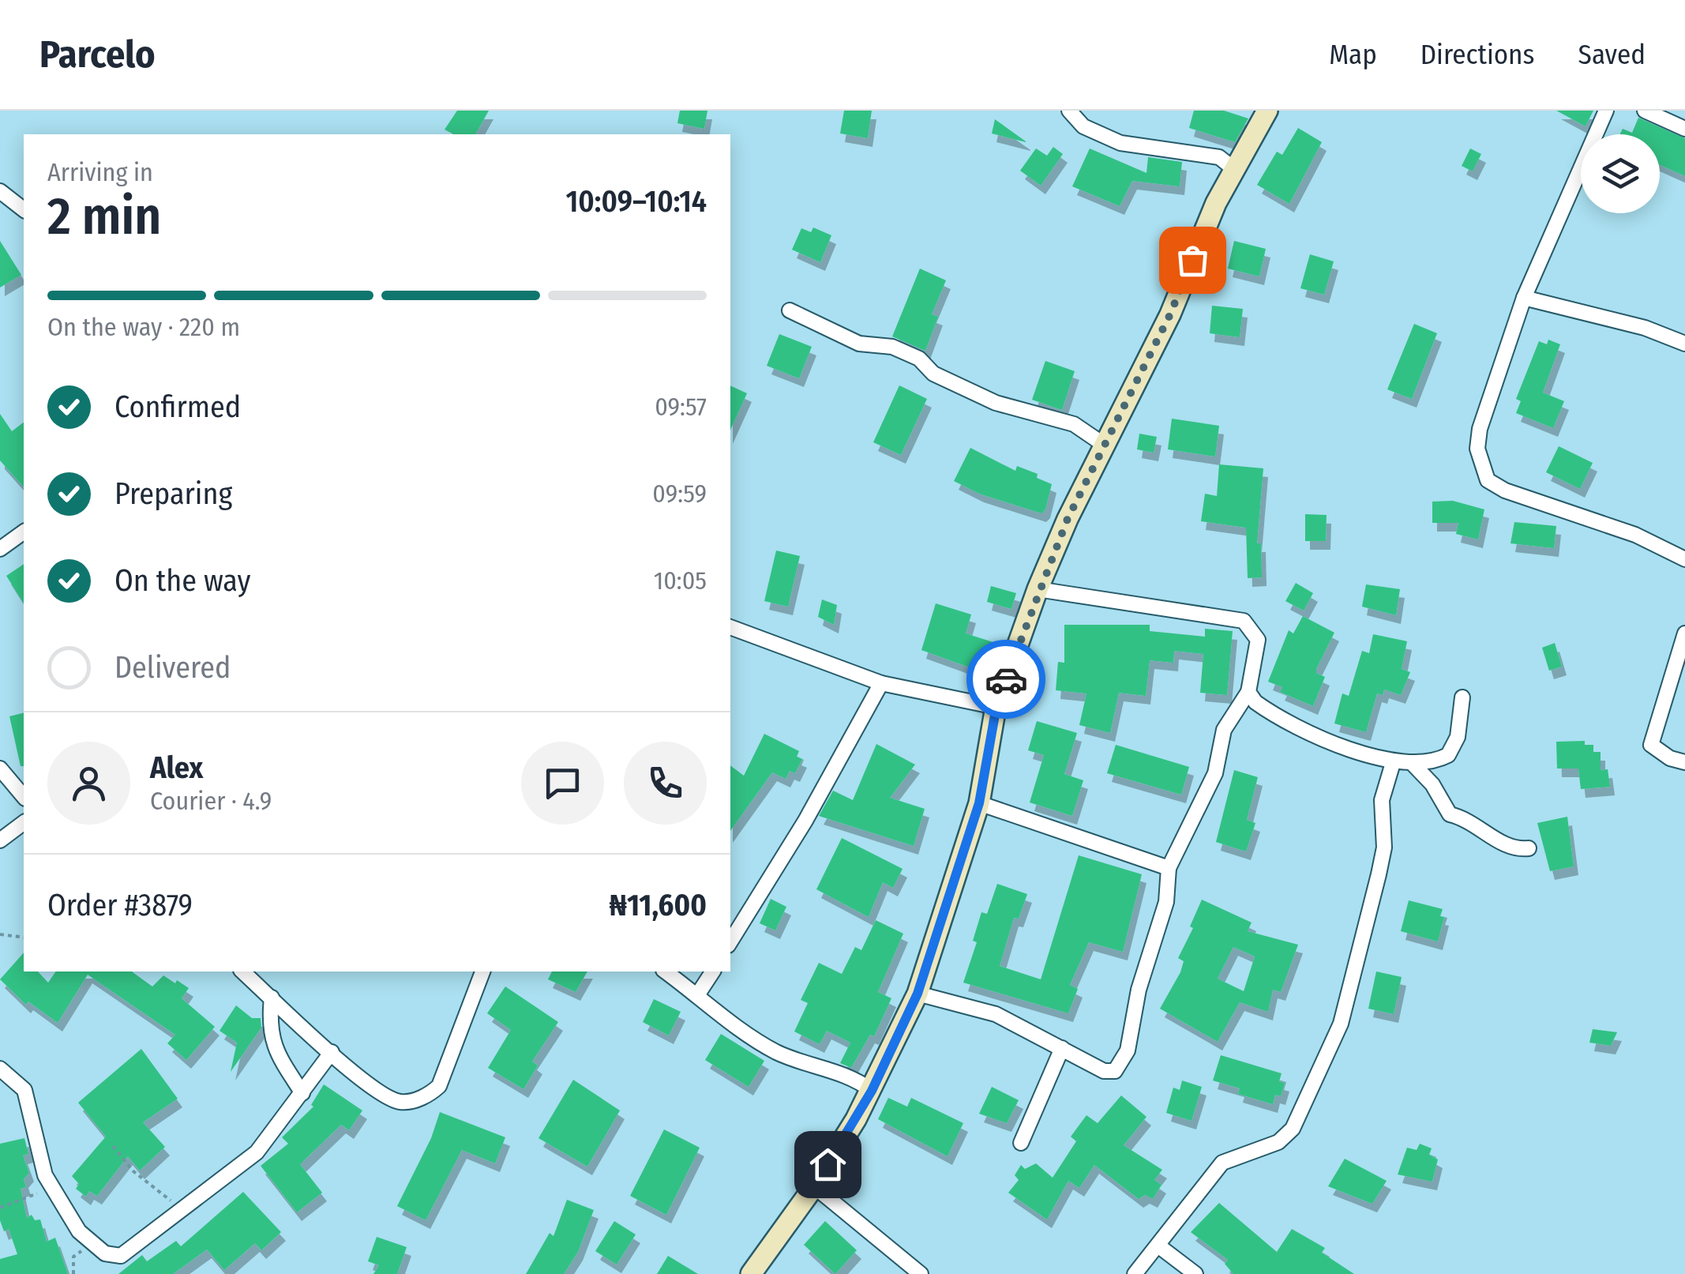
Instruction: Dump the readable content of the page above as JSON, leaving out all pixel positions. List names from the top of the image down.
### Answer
{
  "page": {
    "header": "Parcelo",
    "nav": ["Map", "Directions", "Saved"],
    "heading": ["2 min", "Arriving in", "10:09–10:14"],
    "panel": [
      "Alex",
      "Courier · 4.9",
      "Order #3879",
      "₦11,600"
    ],
    "bar": "On the way · 220 m",
    "list": [
      ["Confirmed", "09:57"],
      ["Preparing", "09:59"],
      ["On the way", "10:05"],
      "Delivered"
    ]
  }
}
